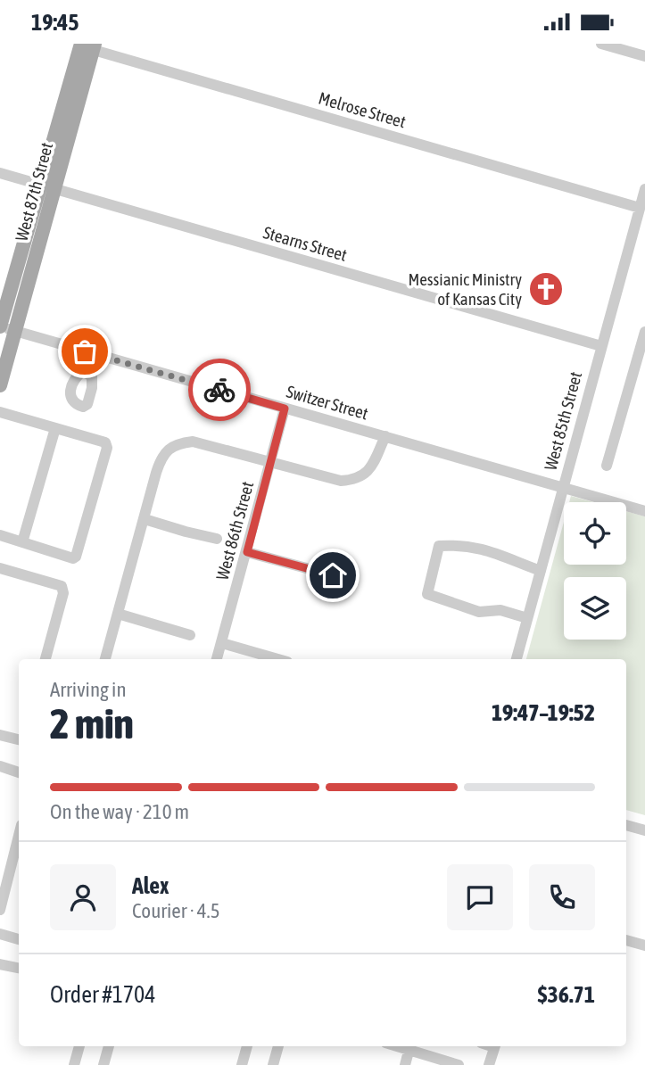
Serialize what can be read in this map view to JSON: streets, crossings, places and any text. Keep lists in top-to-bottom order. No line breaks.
{"streets":{"main road":["West 87th Street"],"street":["Melrose Street","Stearns Street","Switzer Street","West 85th Street","West 86th Street"]},"crossings":[["Melrose Street","West 87th Street"],["Melrose Street","West 85th Street"],["West 87th Street","Stearns Street"],["West 87th Street","Switzer Street"],["Stearns Street","West 85th Street"],["Switzer Street","West 85th Street"],["Switzer Street","West 86th Street"]],"places":{"church":["Messianic Ministry of Kansas City"]},"page":{"status":"19:45","heading":["2 min","Arriving in","19:47–19:52"],"panel":["Alex","Courier · 4.5","Order #1704","$36.71"],"bar":"On the way · 210 m"}}
